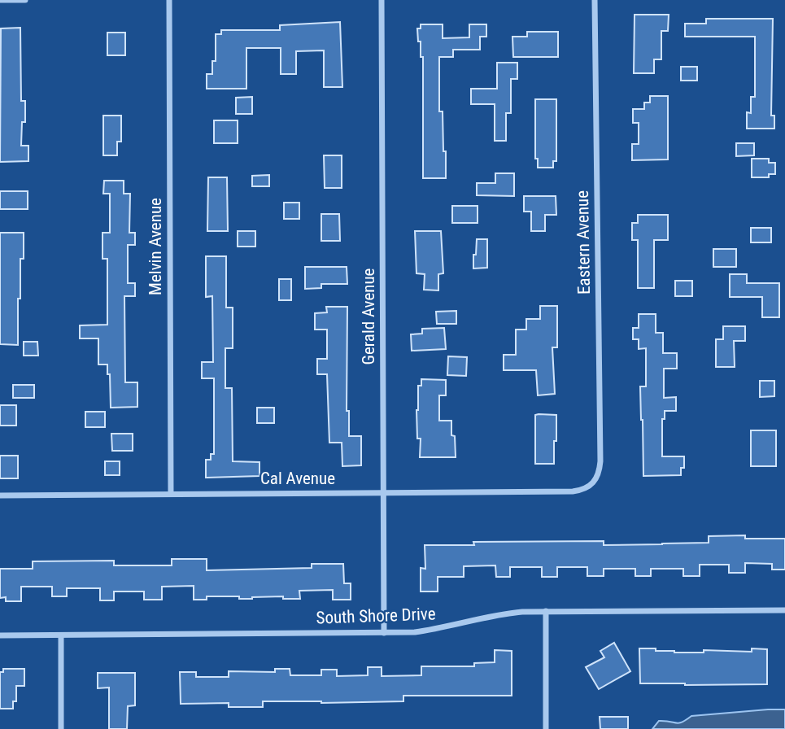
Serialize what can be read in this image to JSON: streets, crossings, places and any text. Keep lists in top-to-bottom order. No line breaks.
{"streets":{"street":["Eastern Avenue","Melvin Avenue","Gerald Avenue","Cal Avenue","South Shore Drive"]},"crossings":[["Eastern Avenue","Cal Avenue"],["Melvin Avenue","Cal Avenue"],["Gerald Avenue","Cal Avenue"],["Gerald Avenue","South Shore Drive"]]}
